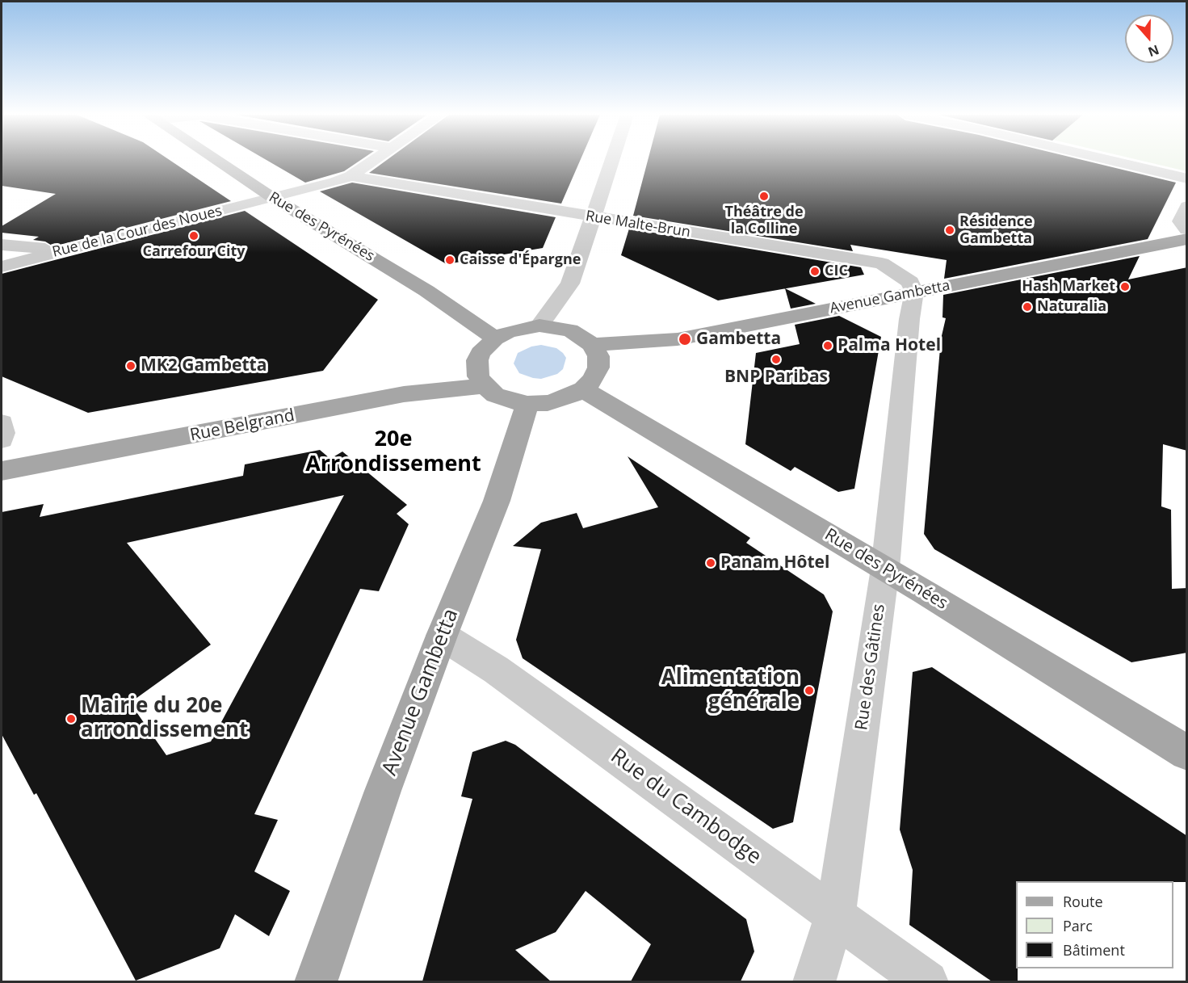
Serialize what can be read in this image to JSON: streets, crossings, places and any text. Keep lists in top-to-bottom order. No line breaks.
{"streets":{"main road":["Rue des Pyrénées","Avenue Gambetta","Rue Belgrand"],"street":["Rue Malte-Brun","Rue de la Cour des Noues","Rue des Gâtines","Rue du Cambodge"]},"crossings":[["Rue Malte-Brun","Rue de la Cour des Noues"],["Rue Malte-Brun","Avenue Gambetta"],["Rue Malte-Brun","Rue des Gâtines"],["Rue des Pyrénées","Rue de la Cour des Noues"],["Rue des Pyrénées","Avenue Gambetta"],["Rue des Pyrénées","Rue Belgrand"],["Rue des Pyrénées","Rue des Gâtines"],["Avenue Gambetta","Rue Belgrand"],["Avenue Gambetta","Rue des Gâtines"],["Avenue Gambetta","Rue du Cambodge"],["Rue des Gâtines","Rue du Cambodge"]],"districts":["20e Arrondissement"],"places":["Théâtre de la Colline","Résidence Gambetta","Carrefour City","Caisse d'Épargne","CIC","Hash Market","Naturalia","Gambetta","Palma Hotel","BNP Paribas","MK2 Gambetta","Panam Hôtel","Alimentation générale","Mairie du 20e arrondissement"],"legend":["Route","Parc","Bâtiment"],"north":"bottom"}
